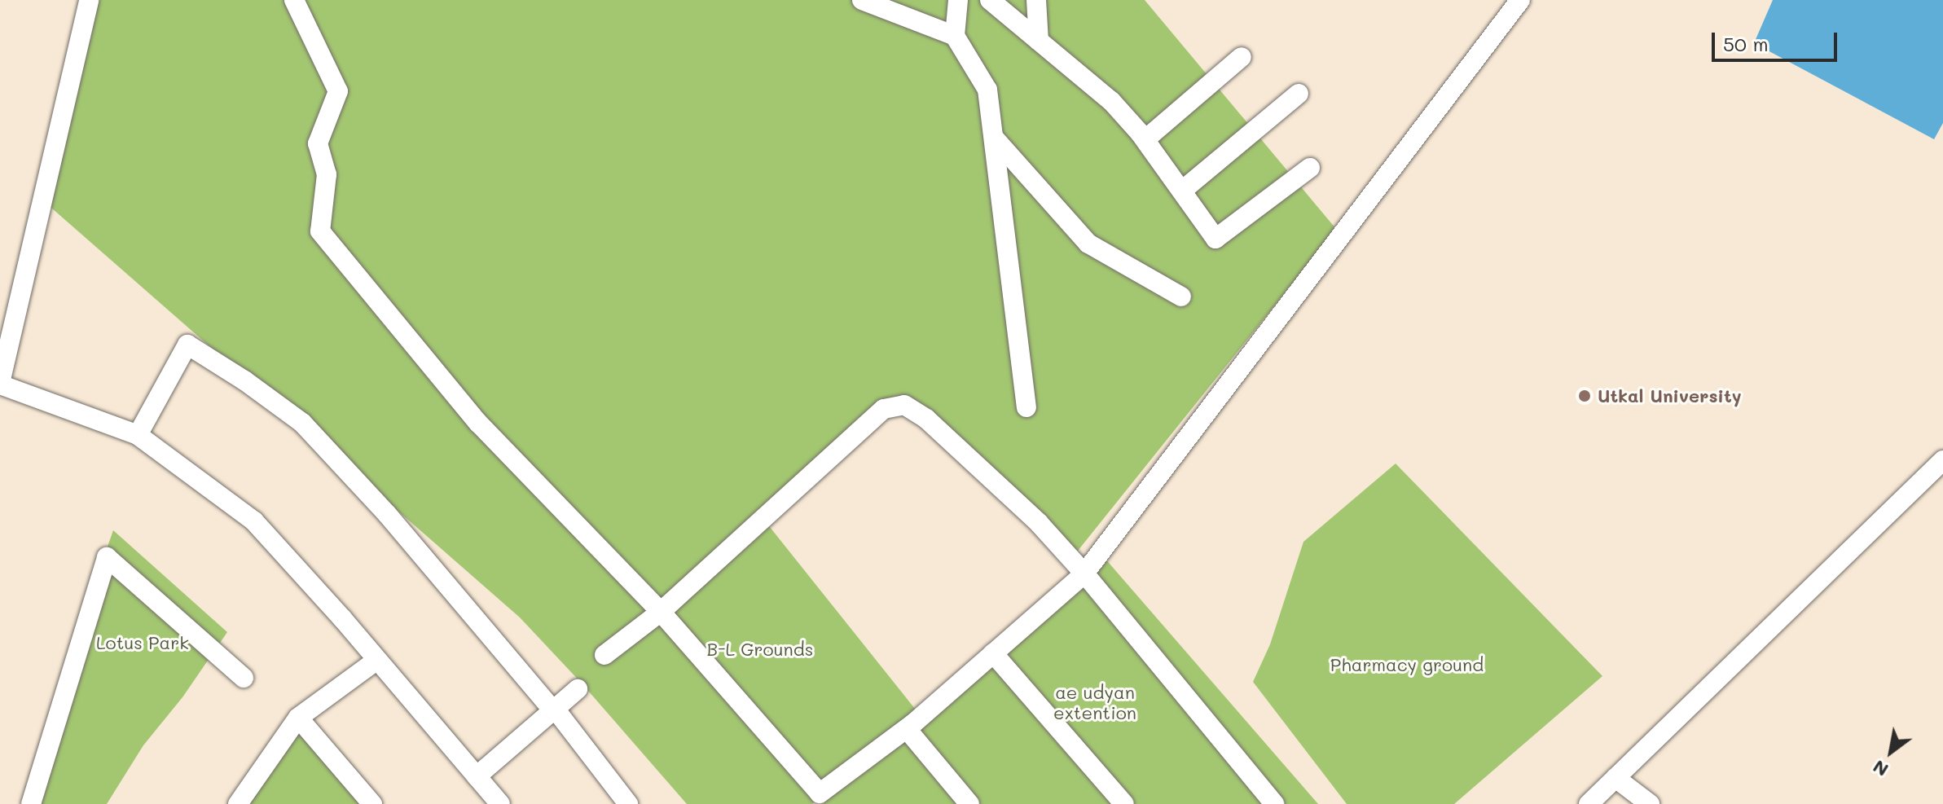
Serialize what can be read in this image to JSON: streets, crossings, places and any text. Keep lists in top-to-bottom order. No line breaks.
{"parks":["Lotus Park","B-L Grounds","Pharmacy ground","ae udyan extention"],"places":["Utkal University"],"scale_bar":"50 m","north":"bottom left"}
